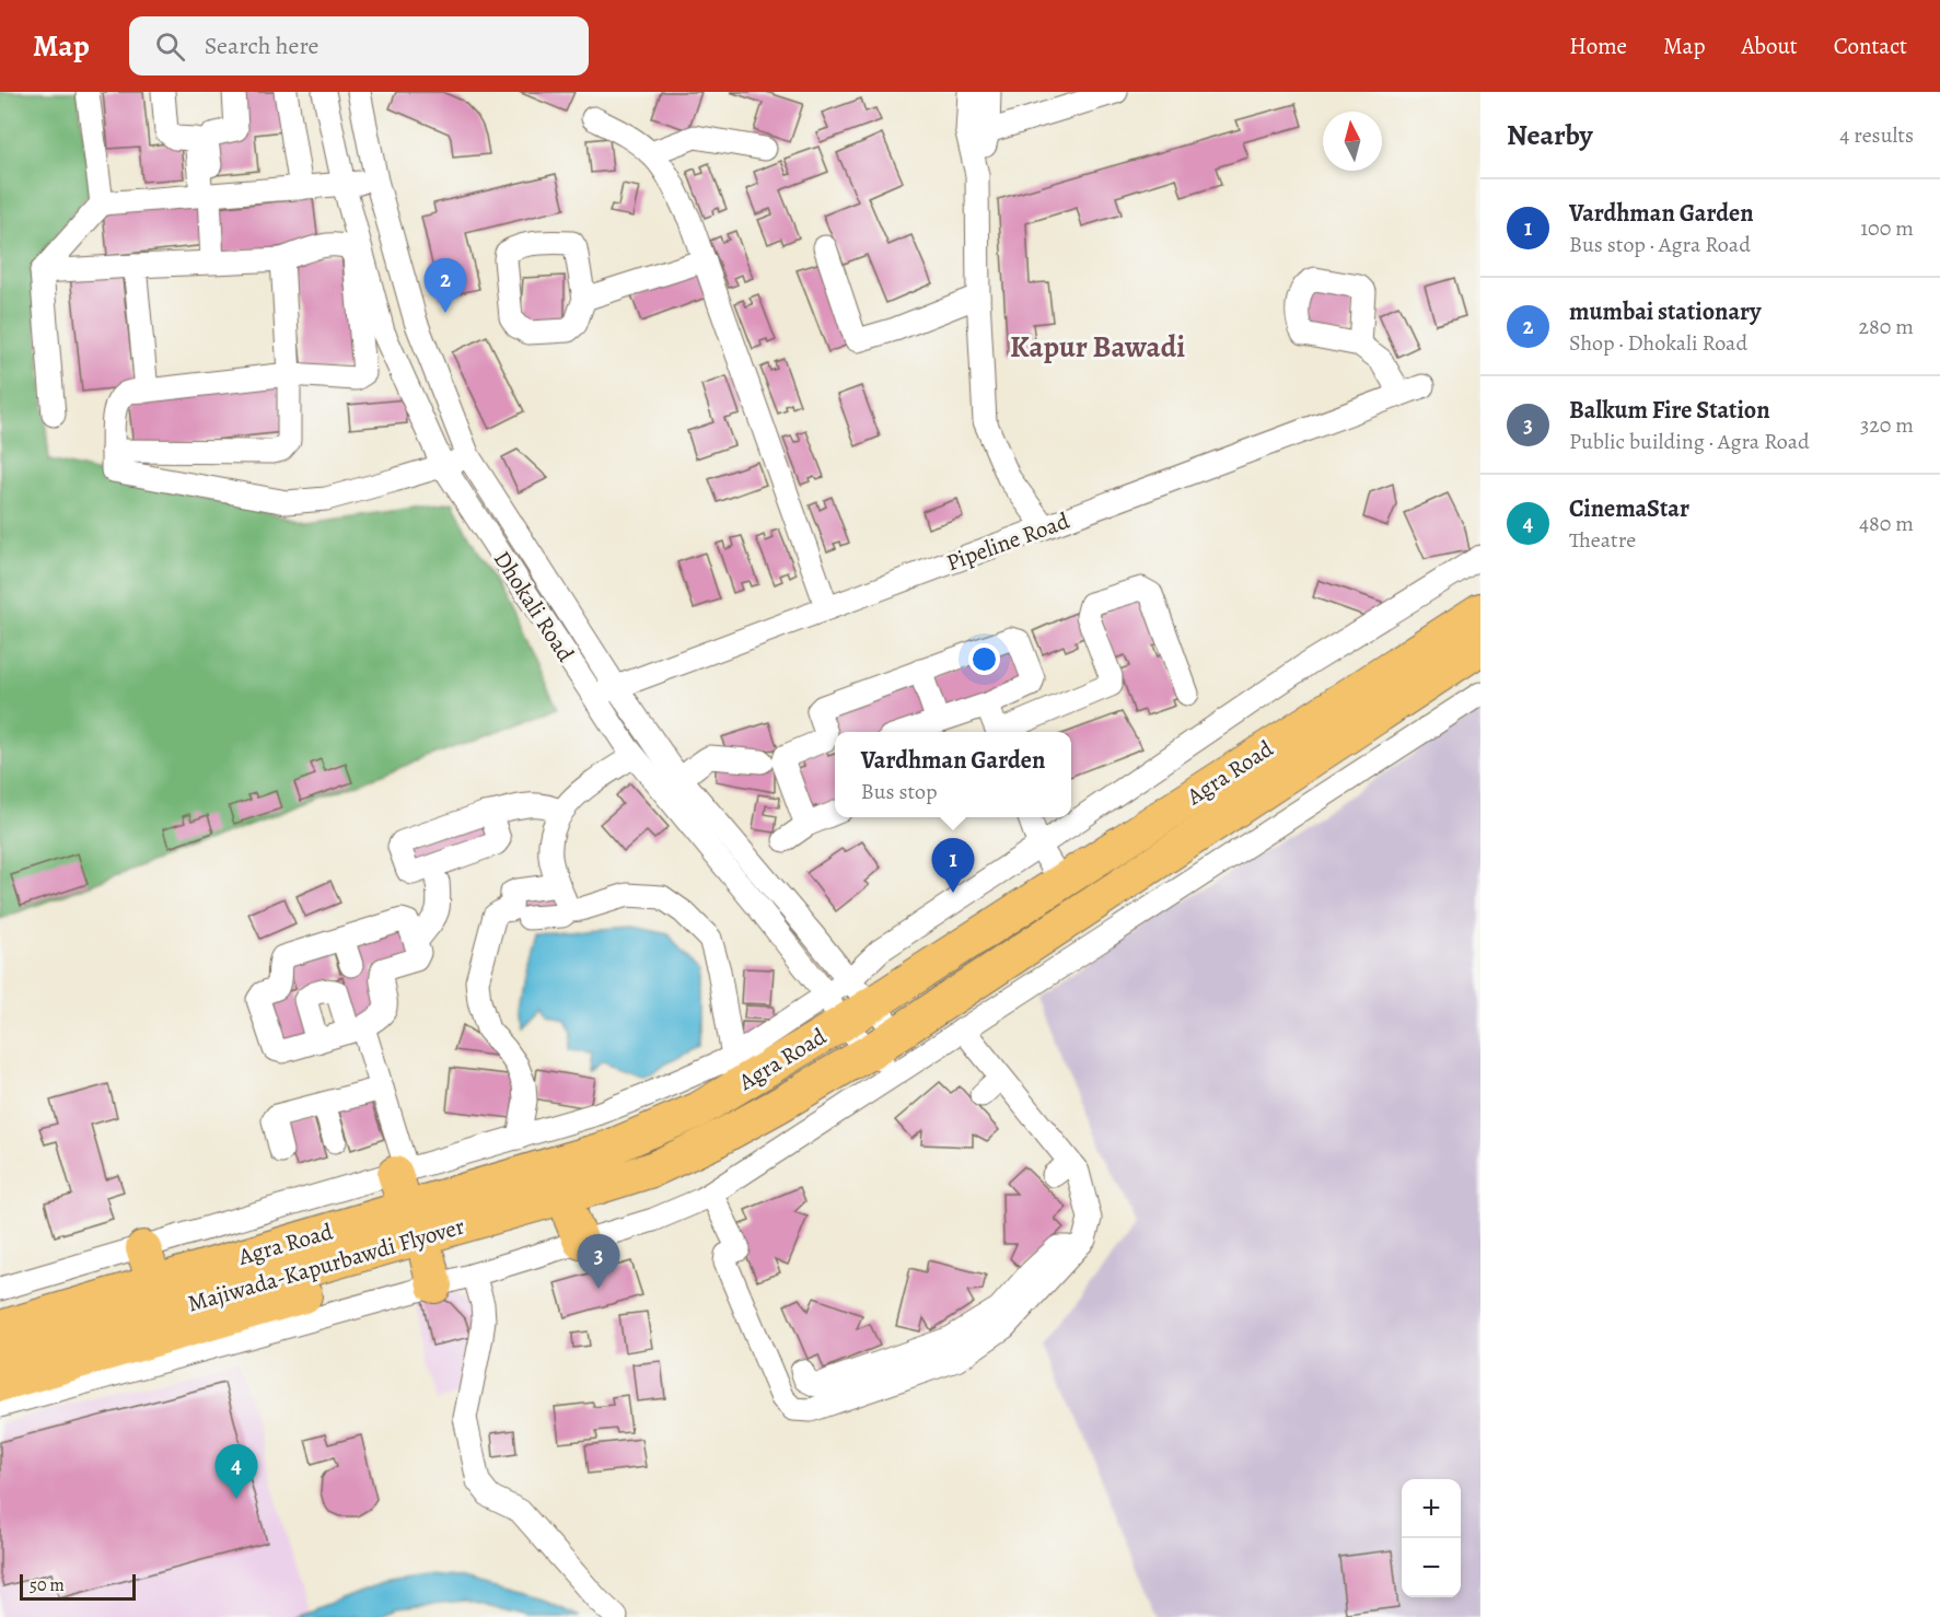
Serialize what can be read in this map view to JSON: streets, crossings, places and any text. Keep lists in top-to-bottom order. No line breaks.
{"streets":{"highway":["Agra Road","Majiwada-Kapurbawdi Flyover"],"street":["Pipeline Road","Dhokali Road"]},"crossings":[["Pipeline Road","Dhokali Road"],["Dhokali Road","Agra Road"],["Agra Road","Majiwada-Kapurbawdi Flyover"]],"districts":["Kapur Bawadi"],"scale_bar":"50 m","north":"top","page":{"header":"Map","search":"Search here","nav":["Home","Map","About","Contact"],"heading":["Nearby","4 results"],"list":[{"mark":"1","name":"Vardhman Garden","note":"Bus stop · Agra Road","value":"100 m"},{"mark":"2","name":"mumbai stationary","note":"Shop · Dhokali Road","value":"280 m"},{"mark":"3","name":"Balkum Fire Station","note":"Public building · Agra Road","value":"320 m"},{"mark":"4","name":"CinemaStar","note":"Theatre","value":"480 m"}],"pins":["2","1","3","4"],"popup":["Vardhman Garden","Bus stop"],"map_buttons":["+","−"],"scale":"50 m"}}
